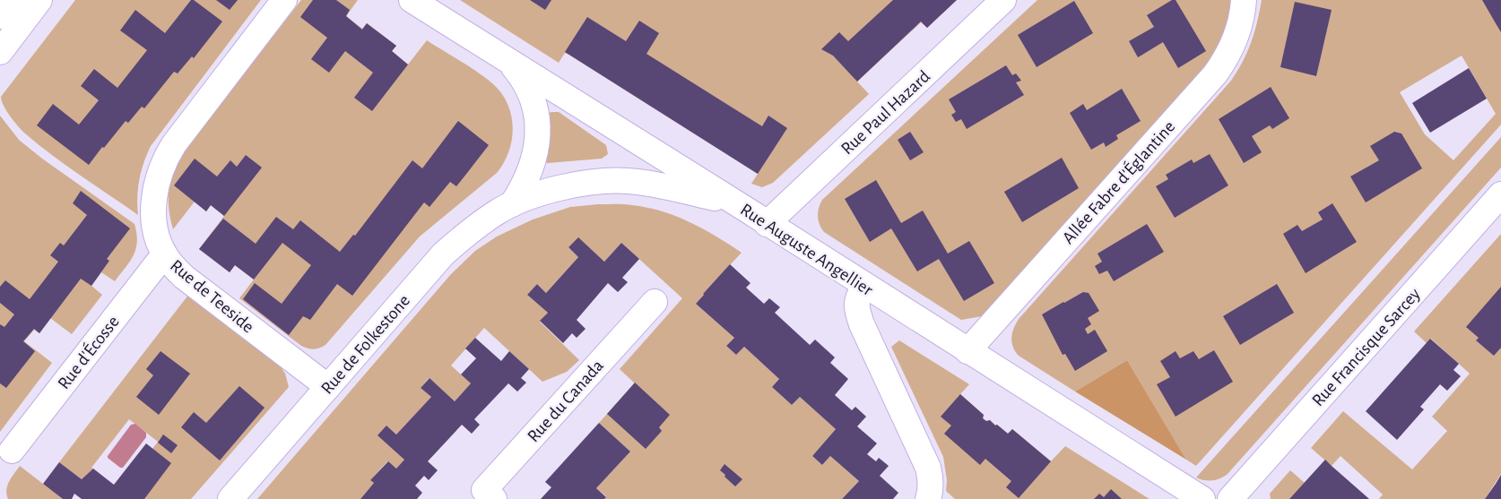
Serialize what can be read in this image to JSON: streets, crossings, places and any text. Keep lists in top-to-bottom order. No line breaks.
{"streets":{"street":["Rue Paul Hazard","Allée Fabre d'Églantine","Rue Auguste Angellier","Rue de Teeside","Rue de Folkestone","Rue Francisque Sarcey","Rue d'Écosse","Rue du Canada"]},"crossings":[["Rue Paul Hazard","Rue Auguste Angellier"],["Allée Fabre d'Églantine","Rue Auguste Angellier"],["Rue Auguste Angellier","Rue de Folkestone"],["Rue de Teeside","Rue de Folkestone"],["Rue de Teeside","Rue d'Écosse"]]}
